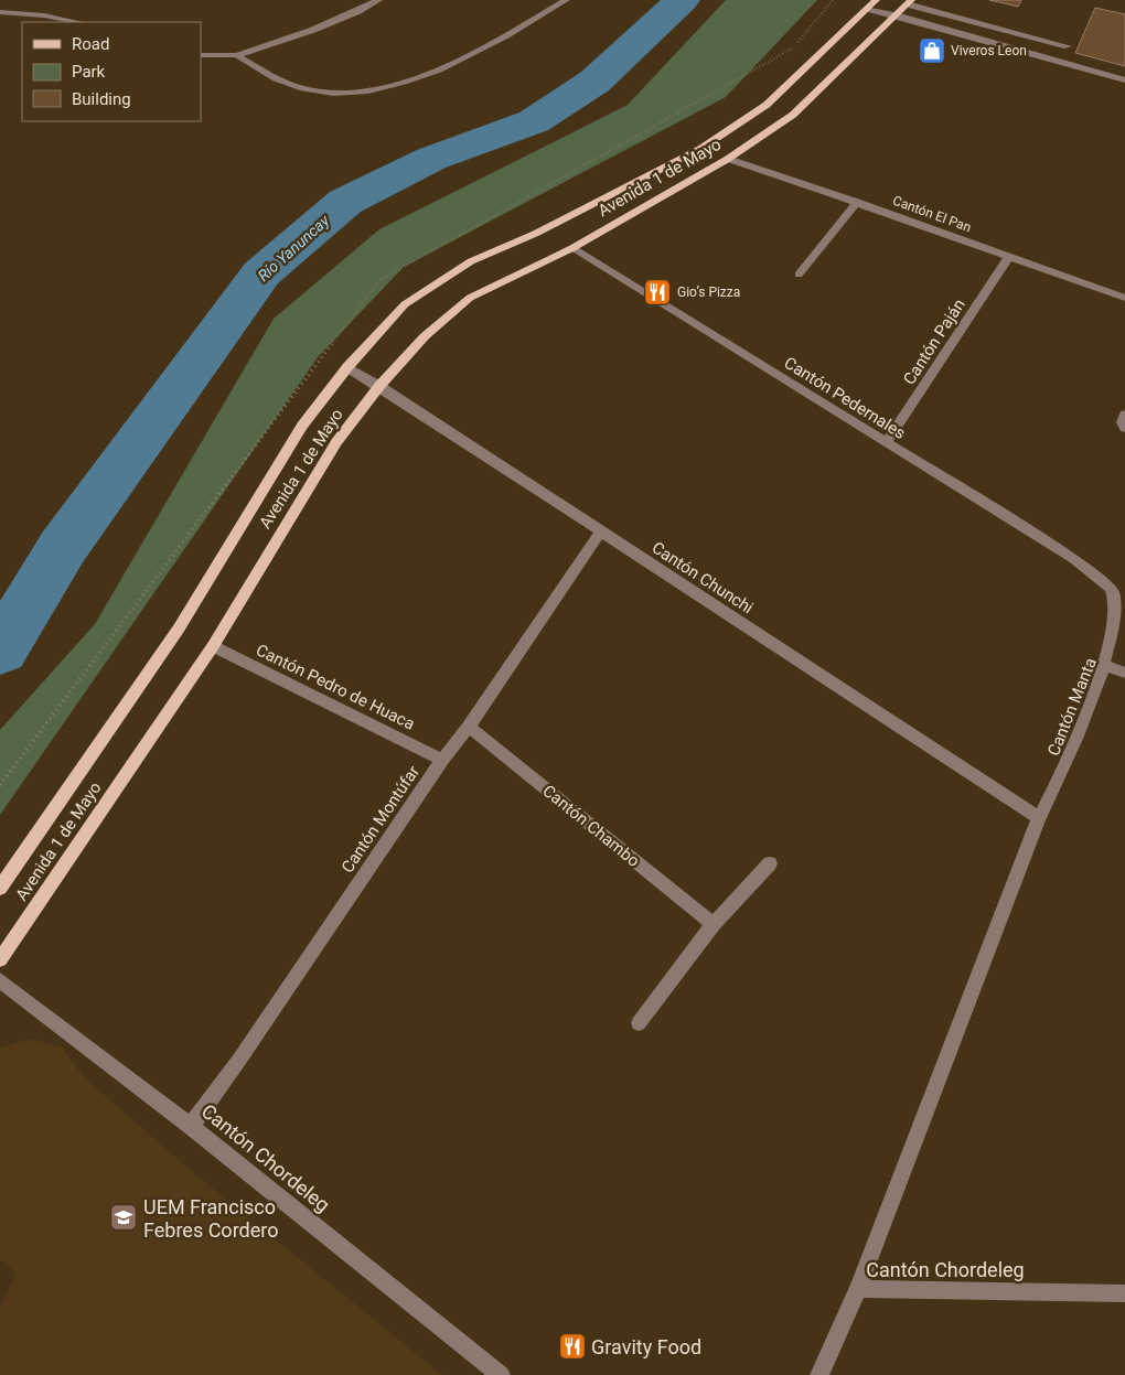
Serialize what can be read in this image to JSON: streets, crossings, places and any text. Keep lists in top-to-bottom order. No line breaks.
{"streets":{"main road":["Avenida 1 de Mayo"],"street":["Cantón El Pan","Cantón Paján","Cantón Pedernales","Cantón Chunchi","Cantón Pedro de Huaca","Cantón Manta","Cantón Montúfar","Cantón Chambo","Cantón Chordeleg"]},"crossings":[["Avenida 1 de Mayo","Cantón El Pan"],["Avenida 1 de Mayo","Cantón Pedernales"],["Avenida 1 de Mayo","Cantón Chunchi"],["Avenida 1 de Mayo","Cantón Pedro de Huaca"],["Cantón El Pan","Cantón Paján"],["Cantón Paján","Cantón Pedernales"],["Cantón Pedernales","Cantón Manta"],["Cantón Chunchi","Cantón Manta"],["Cantón Chunchi","Cantón Montúfar"],["Cantón Pedro de Huaca","Cantón Montúfar"],["Cantón Manta","Cantón Chordeleg"],["Cantón Montúfar","Cantón Chambo"],["Cantón Montúfar","Cantón Chordeleg"]],"water":["Río Yanuncay"],"places":{"shop":["Viveros Leon"],"restaurant":["Gio’s Pizza","Gravity Food"],"school or university":["UEM Francisco Febres Cordero"]},"legend":["Road","Park","Building"]}
